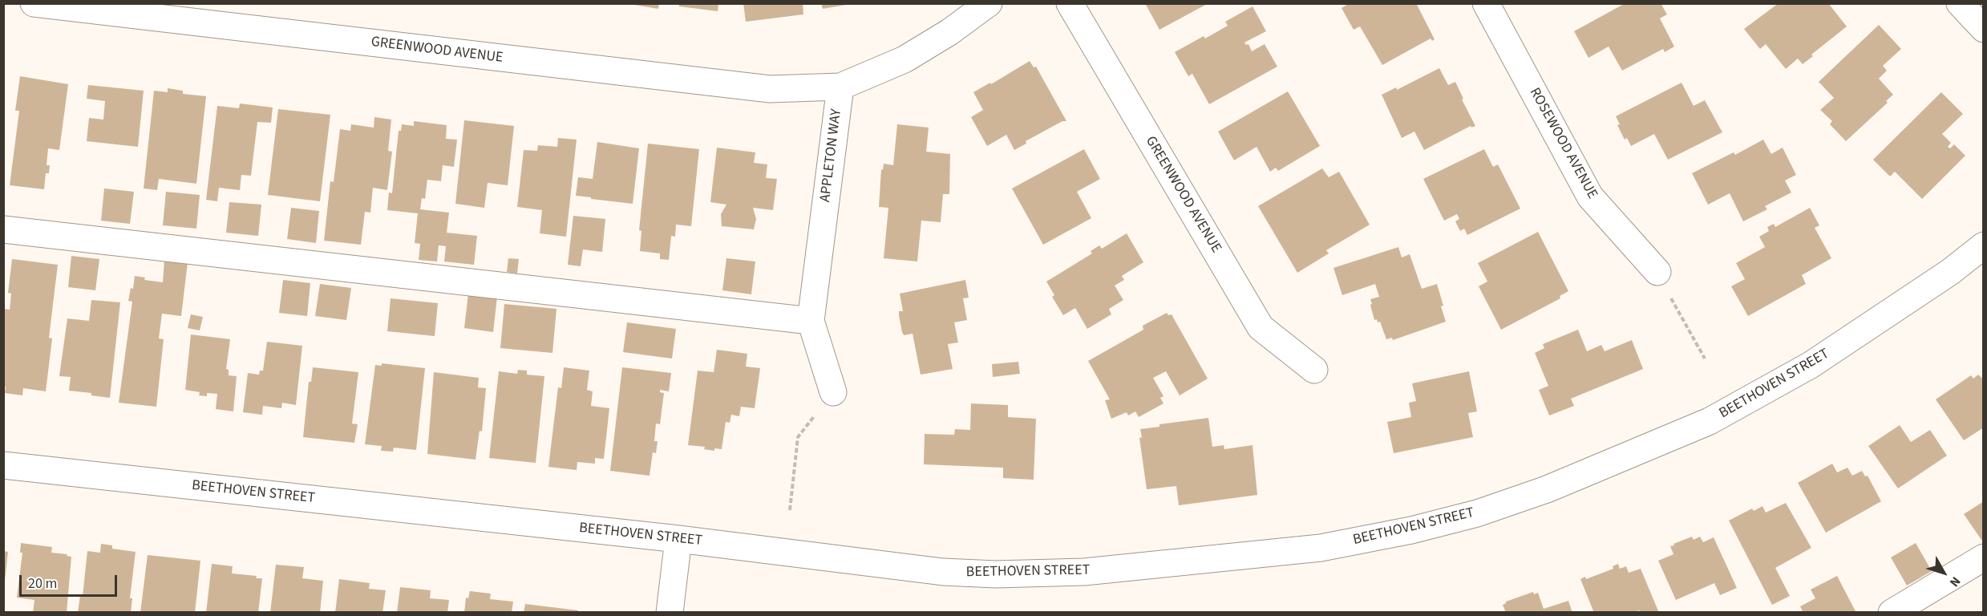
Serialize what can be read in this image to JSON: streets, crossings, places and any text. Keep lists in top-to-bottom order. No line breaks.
{"streets":{"street":["GREENWOOD AVENUE","ROSEWOOD AVENUE","APPLETON WAY","BEETHOVEN STREET"]},"crossings":[["GREENWOOD AVENUE","APPLETON WAY"]],"scale_bar":"20 m","north":"bottom right"}
